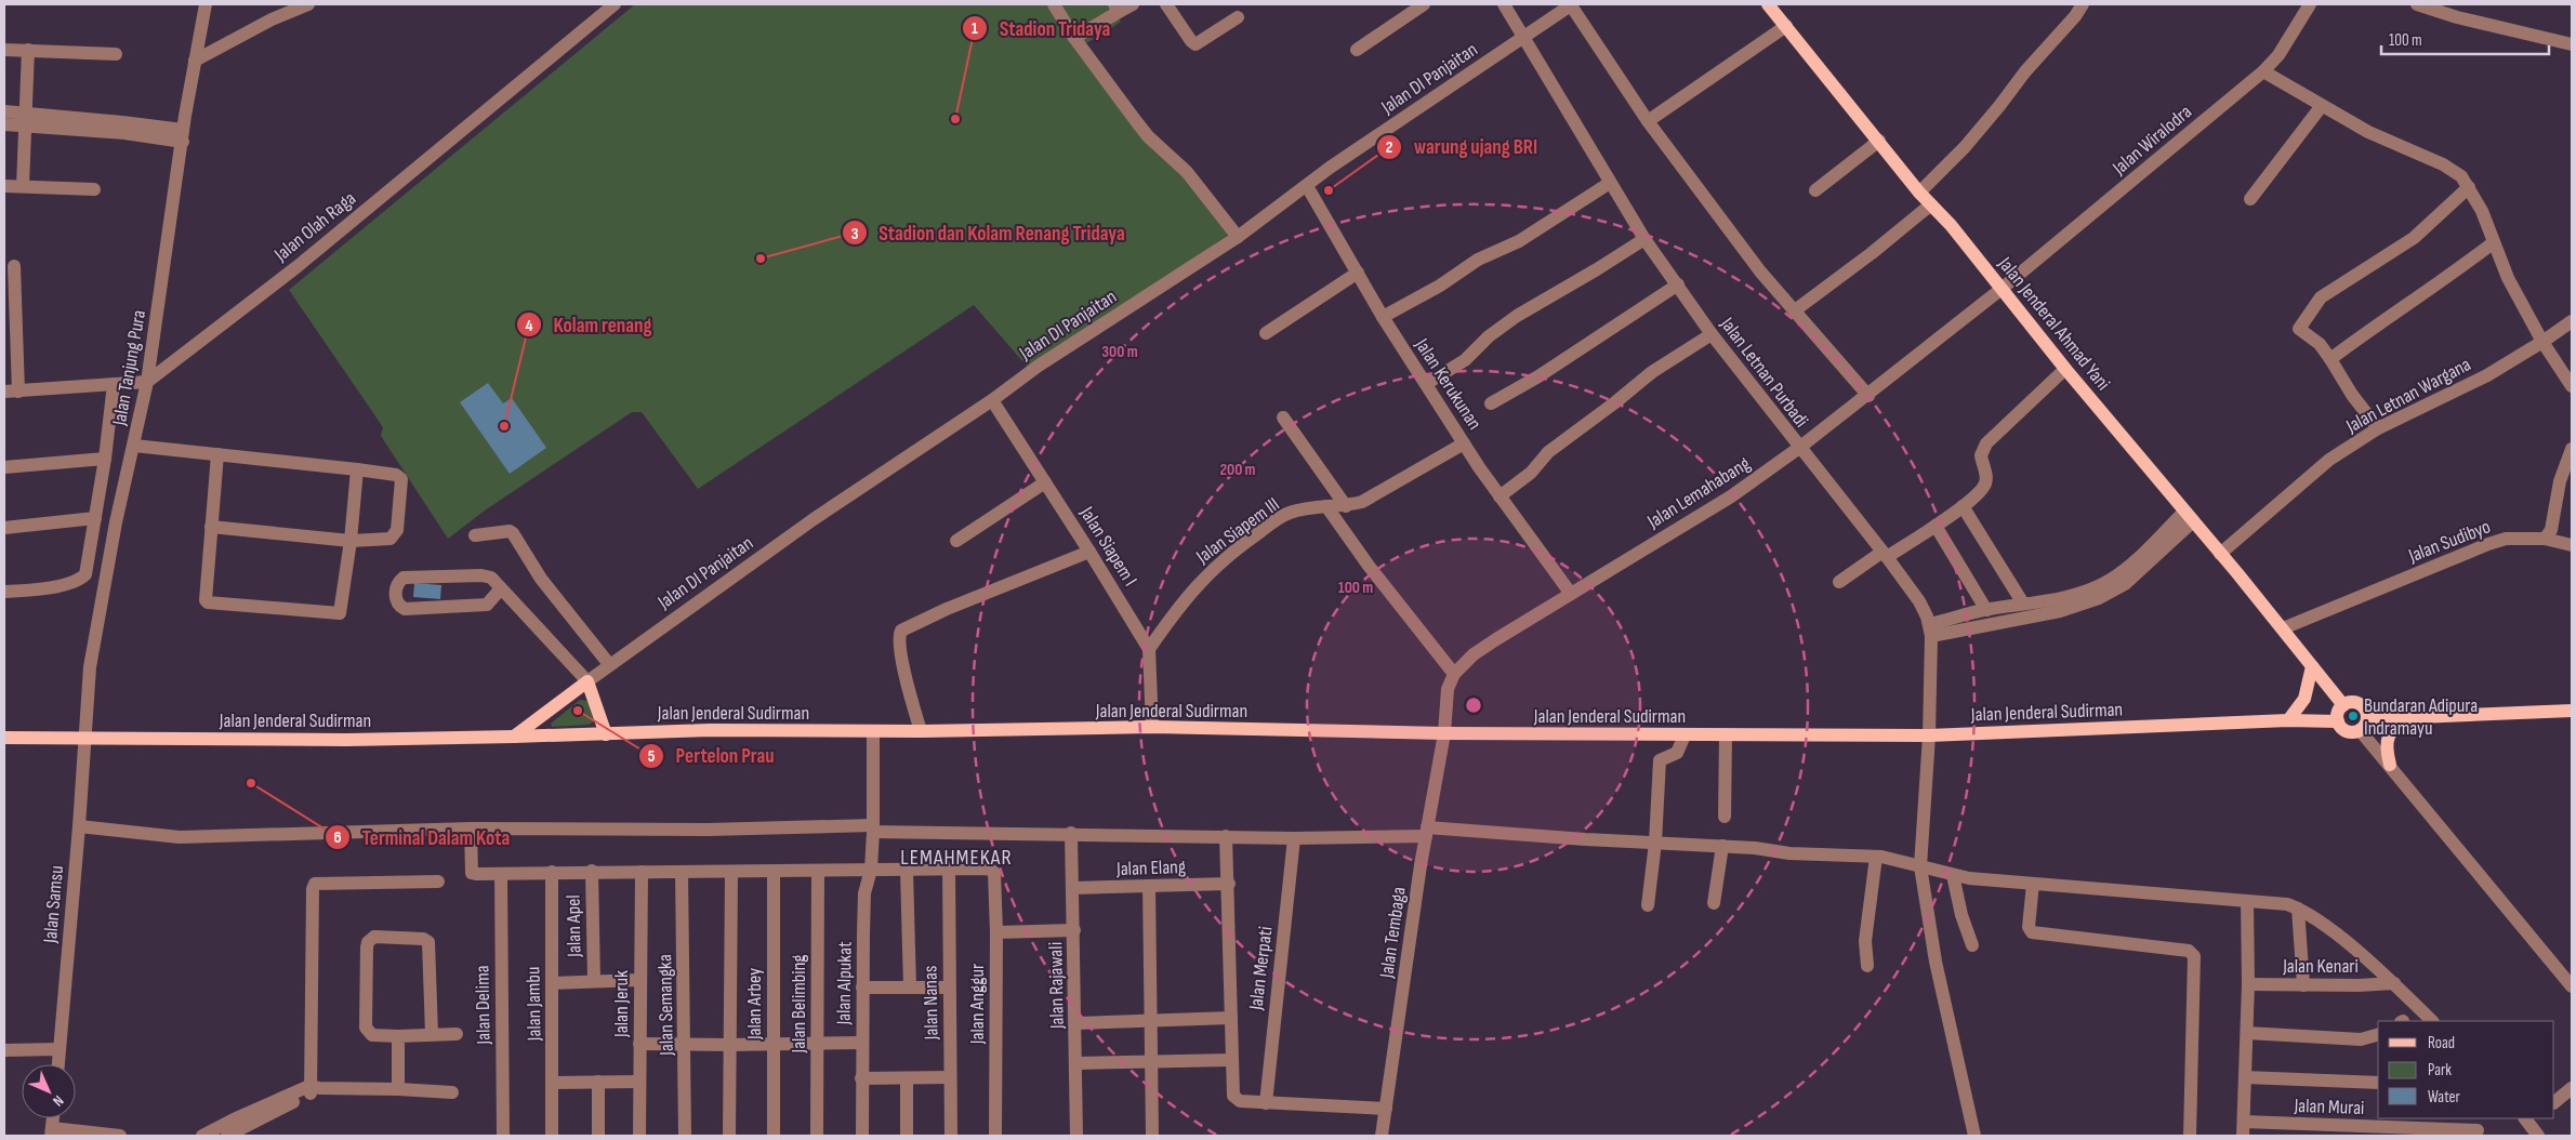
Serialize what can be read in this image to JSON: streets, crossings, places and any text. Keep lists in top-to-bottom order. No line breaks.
{"streets":{"main road":["Jalan Jenderal Ahmad Yani","Jalan Jenderal Sudirman"],"street":["Jalan DI Panjaitan","Jalan Wiralodra","Jalan Olah Raga","Jalan Tanjung Pura","Jalan Letnan Purbadi","Jalan Kerukunan","Jalan Letnan Wargana","Jalan Lemahabang","Jalan Siapem III","Jalan Sudibyo","Jalan Siapem I","Jalan Elang","Jalan Samsu","Jalan Apel","Jalan Tembaga","Jalan Kenari","Jalan Merpati","Jalan Alpukat","Jalan Rajawali","Jalan Nanas","Jalan Jambu","Jalan Jeruk","Jalan Arbey","Jalan Belimbing","Jalan Anggur","Jalan Delima","Jalan Semangka","Jalan Murai"]},"crossings":[["Jalan DI Panjaitan","Jalan Letnan Purbadi"],["Jalan DI Panjaitan","Jalan Kerukunan"],["Jalan DI Panjaitan","Jalan Siapem I"],["Jalan Wiralodra","Jalan Jenderal Ahmad Yani"],["Jalan Wiralodra","Jalan Lemahabang"],["Jalan Olah Raga","Jalan Tanjung Pura"],["Jalan Jenderal Ahmad Yani","Jalan Letnan Wargana"],["Jalan Jenderal Ahmad Yani","Jalan Lemahabang"],["Jalan Jenderal Ahmad Yani","Jalan Sudibyo"],["Jalan Jenderal Ahmad Yani","Jalan Jenderal Sudirman"],["Jalan Tanjung Pura","Jalan Jenderal Sudirman"],["Jalan Tanjung Pura","Jalan Samsu"],["Jalan Letnan Purbadi","Jalan Lemahabang"],["Jalan Letnan Purbadi","Jalan Jenderal Sudirman"],["Jalan Kerukunan","Jalan Lemahabang"],["Jalan Kerukunan","Jalan Siapem III"],["Jalan Lemahabang","Jalan Jenderal Sudirman"],["Jalan Lemahabang","Jalan Tembaga"],["Jalan Siapem III","Jalan Siapem I"],["Jalan Siapem I","Jalan Jenderal Sudirman"],["Jalan Jenderal Sudirman","Jalan Samsu"],["Jalan Jenderal Sudirman","Jalan Tembaga"],["Jalan Jenderal Sudirman","Jalan Alpukat"],["Jalan Elang","Jalan Rajawali"],["Jalan Nanas","Jalan Anggur"]],"districts":["LEMAHMEKAR"],"places":["Stadion Tridaya","warung ujang BRI","Stadion dan Kolam Renang Tridaya","Kolam renang","Pertelon Prau","Bundaran Adipura Indramayu","Terminal Dalam Kota"],"legend":["Road","Park","Water"],"scale_bar":"100 m","north":"bottom right","rings":["300 m","200 m","100 m"]}
